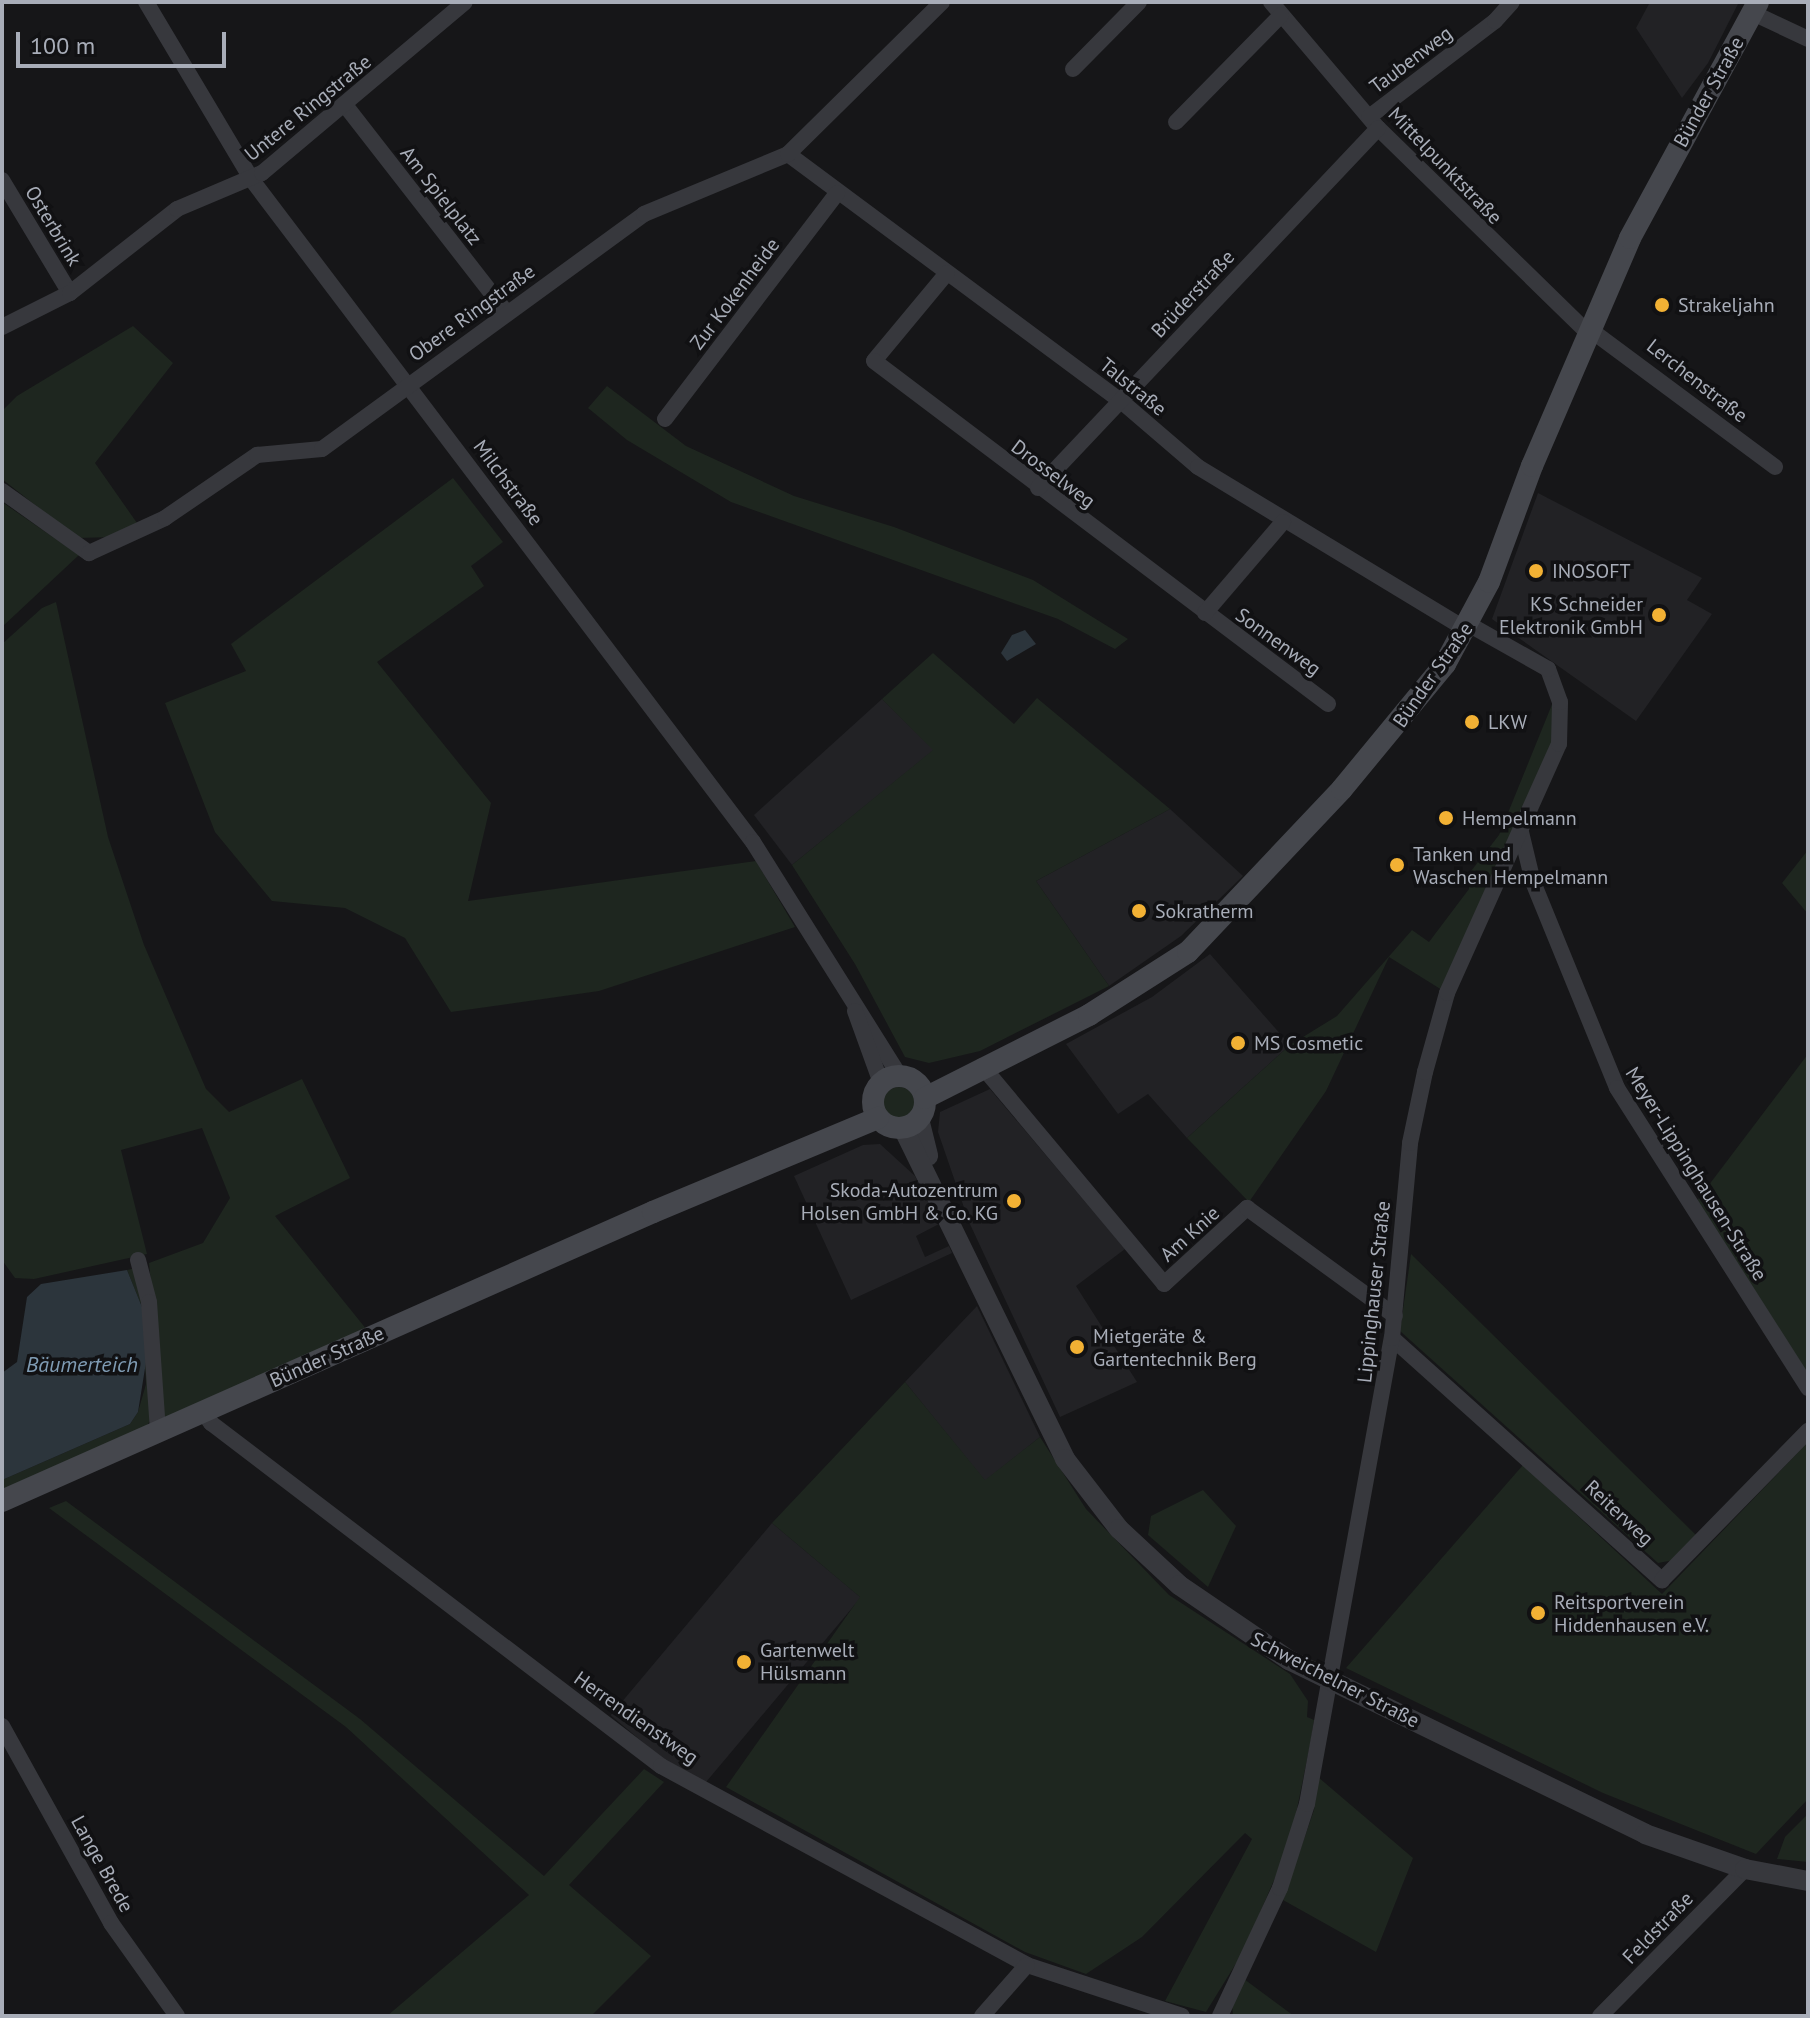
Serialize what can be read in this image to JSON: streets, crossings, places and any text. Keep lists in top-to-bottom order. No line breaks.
{"streets":{"main road":["Bünder Straße"],"street":["Taubenweg","Untere Ringstraße","Mittelpunktstraße","Am Spielplatz","Osterbrink","Zur Kokenheide","Brüderstraße","Obere Ringstraße","Lerchenstraße","Talstraße","Drosselweg","Milchstraße","Sonnenweg","Meyer-Lippinghausen-Straße","Am Knie","Lippinghauser Straße","Reiterweg","Schweichelner Straße","Herrendienstweg","Lange Brede","Feldstraße"]},"crossings":[["Taubenweg","Mittelpunktstraße"],["Taubenweg","Brüderstraße"],["Bünder Straße","Mittelpunktstraße"],["Bünder Straße","Lerchenstraße"],["Bünder Straße","Talstraße"],["Bünder Straße","Milchstraße"],["Bünder Straße","Am Knie"],["Bünder Straße","Lippinghauser Straße"],["Bünder Straße","Schweichelner Straße"],["Bünder Straße","Herrendienstweg"],["Untere Ringstraße","Am Spielplatz"],["Untere Ringstraße","Osterbrink"],["Untere Ringstraße","Milchstraße"],["Mittelpunktstraße","Brüderstraße"],["Mittelpunktstraße","Lerchenstraße"],["Am Spielplatz","Obere Ringstraße"],["Zur Kokenheide","Talstraße"],["Brüderstraße","Talstraße"],["Brüderstraße","Drosselweg"],["Obere Ringstraße","Talstraße"],["Obere Ringstraße","Milchstraße"],["Talstraße","Drosselweg"],["Talstraße","Lippinghauser Straße"],["Drosselweg","Sonnenweg"],["Milchstraße","Schweichelner Straße"],["Meyer-Lippinghausen-Straße","Lippinghauser Straße"],["Am Knie","Lippinghauser Straße"],["Lippinghauser Straße","Reiterweg"],["Lippinghauser Straße","Schweichelner Straße"],["Schweichelner Straße","Feldstraße"]],"water":["Bäumerteich"],"places":["Strakeljahn","INOSOFT","KS Schneider Elektronik GmbH","LKW","Hempelmann","Tanken und Waschen Hempelmann","Sokratherm","MS Cosmetic","Skoda-Autozentrum Holsen GmbH & Co. KG","Mietgeräte & Gartentechnik Berg","Reitsportverein Hiddenhausen e.V.","Gartenwelt Hülsmann"],"scale_bar":"100 m"}
